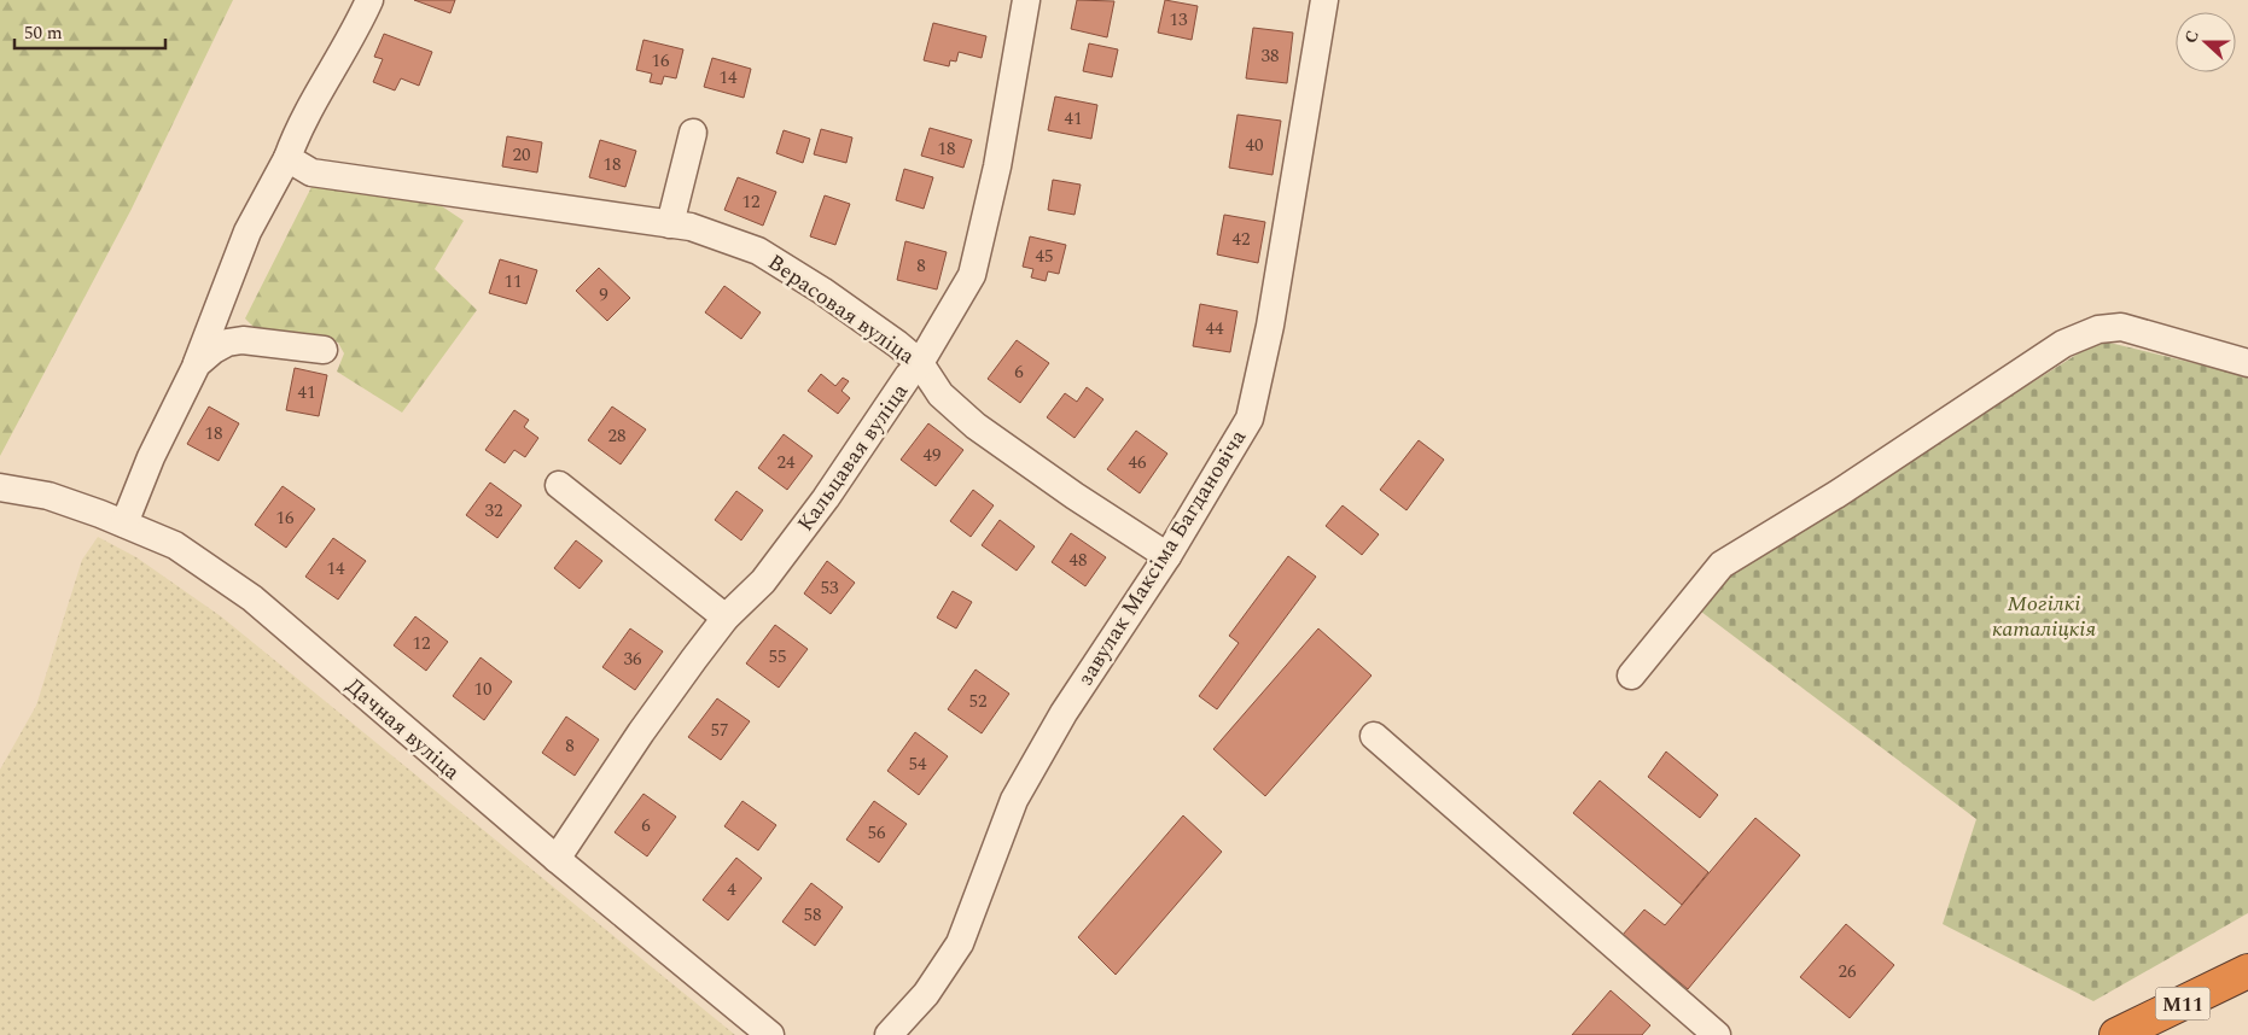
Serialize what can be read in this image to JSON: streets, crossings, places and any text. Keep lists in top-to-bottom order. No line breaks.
{"streets":{"highway":["М11"],"street":["Верасовая вуліца","Кальцавая вуліца","завулак Максіма Багдановіча","Дачная вуліца"]},"crossings":[["Верасовая вуліца","Кальцавая вуліца"],["Верасовая вуліца","завулак Максіма Багдановіча"],["Кальцавая вуліца","Дачная вуліца"]],"parks":["Могілкі каталіцкія"],"house_numbers":["13","38","16","14","41","40","18","20","18","12","42","45","8","11","9","44","6","41","18","28","49","24","46","32","16","48","14","53","12","55","36","10","52","57","8","54","6","56","4","58","26"],"scale_bar":"50 m","north":"left"}
